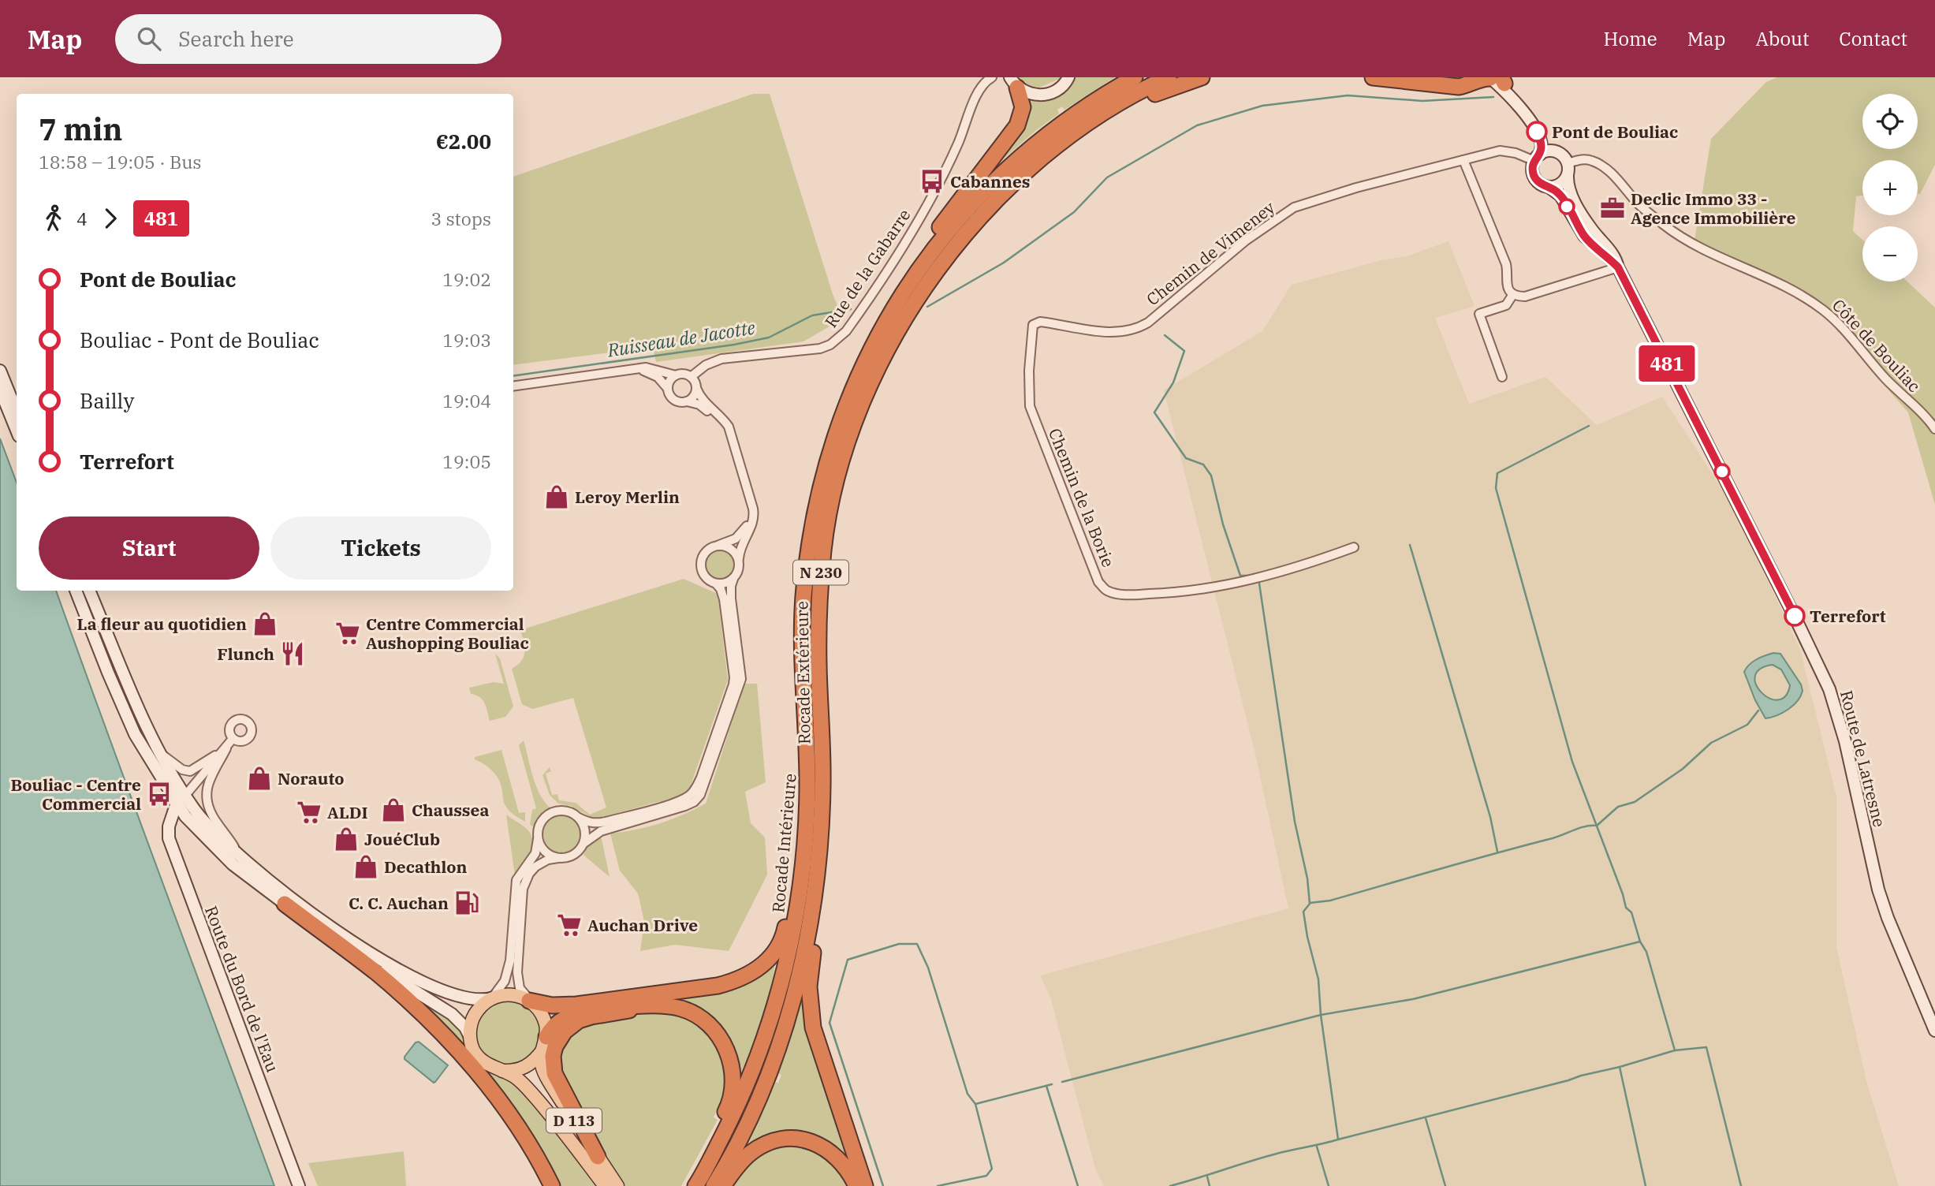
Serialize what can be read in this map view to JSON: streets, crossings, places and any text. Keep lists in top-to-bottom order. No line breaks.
{"streets":{"highway":["N 230","Rocade Extérieure","Rocade Intérieure"],"main road":["D 113"],"street":["Chemin de Vimeney","Rue de la Gabarre","Côte de Bouliac","Chemin de la Borie","Route de Latresne","Route du Bord de l'Eau"]},"crossings":[["Chemin de Vimeney","Côte de Bouliac"],["Chemin de Vimeney","Chemin de la Borie"],["Chemin de Vimeney","Route de Latresne"],["Côte de Bouliac","Route de Latresne"],["Rocade Extérieure","Rocade Intérieure"]],"water":["Ruisseau de Jacotte"],"places":{"other":["Pont de Bouliac","Terrefort"],"bus stop":["Cabannes","Bouliac - Centre Commercial"],"office":["Declic Immo 33 - Agence Immobilière"],"shop":["Leroy Merlin","La fleur au quotidien","Norauto","Chaussea","JouéClub","Decathlon"],"supermarket":["Centre Commercial Aushopping Bouliac","ALDI","Auchan Drive"],"restaurant":["Flunch"],"fuel station":["C. C. Auchan"]},"lines":["bus line 481"],"page":{"header":"Map","search":"Search here","nav":["Home","Map","About","Contact"],"on_map":"481","map_buttons":["+","−"],"heading":["7 min","18:58 – 19:05 · Bus","€2.00"],"legs":["4","481","3 stops"],"list":[{"name":"Pont de Bouliac","value":"19:02"},{"name":"Bouliac - Pont de Bouliac","value":"19:03"},{"name":"Bailly","value":"19:04"},{"name":"Terrefort","value":"19:05"}],"buttons":["Start","Tickets"]}}
